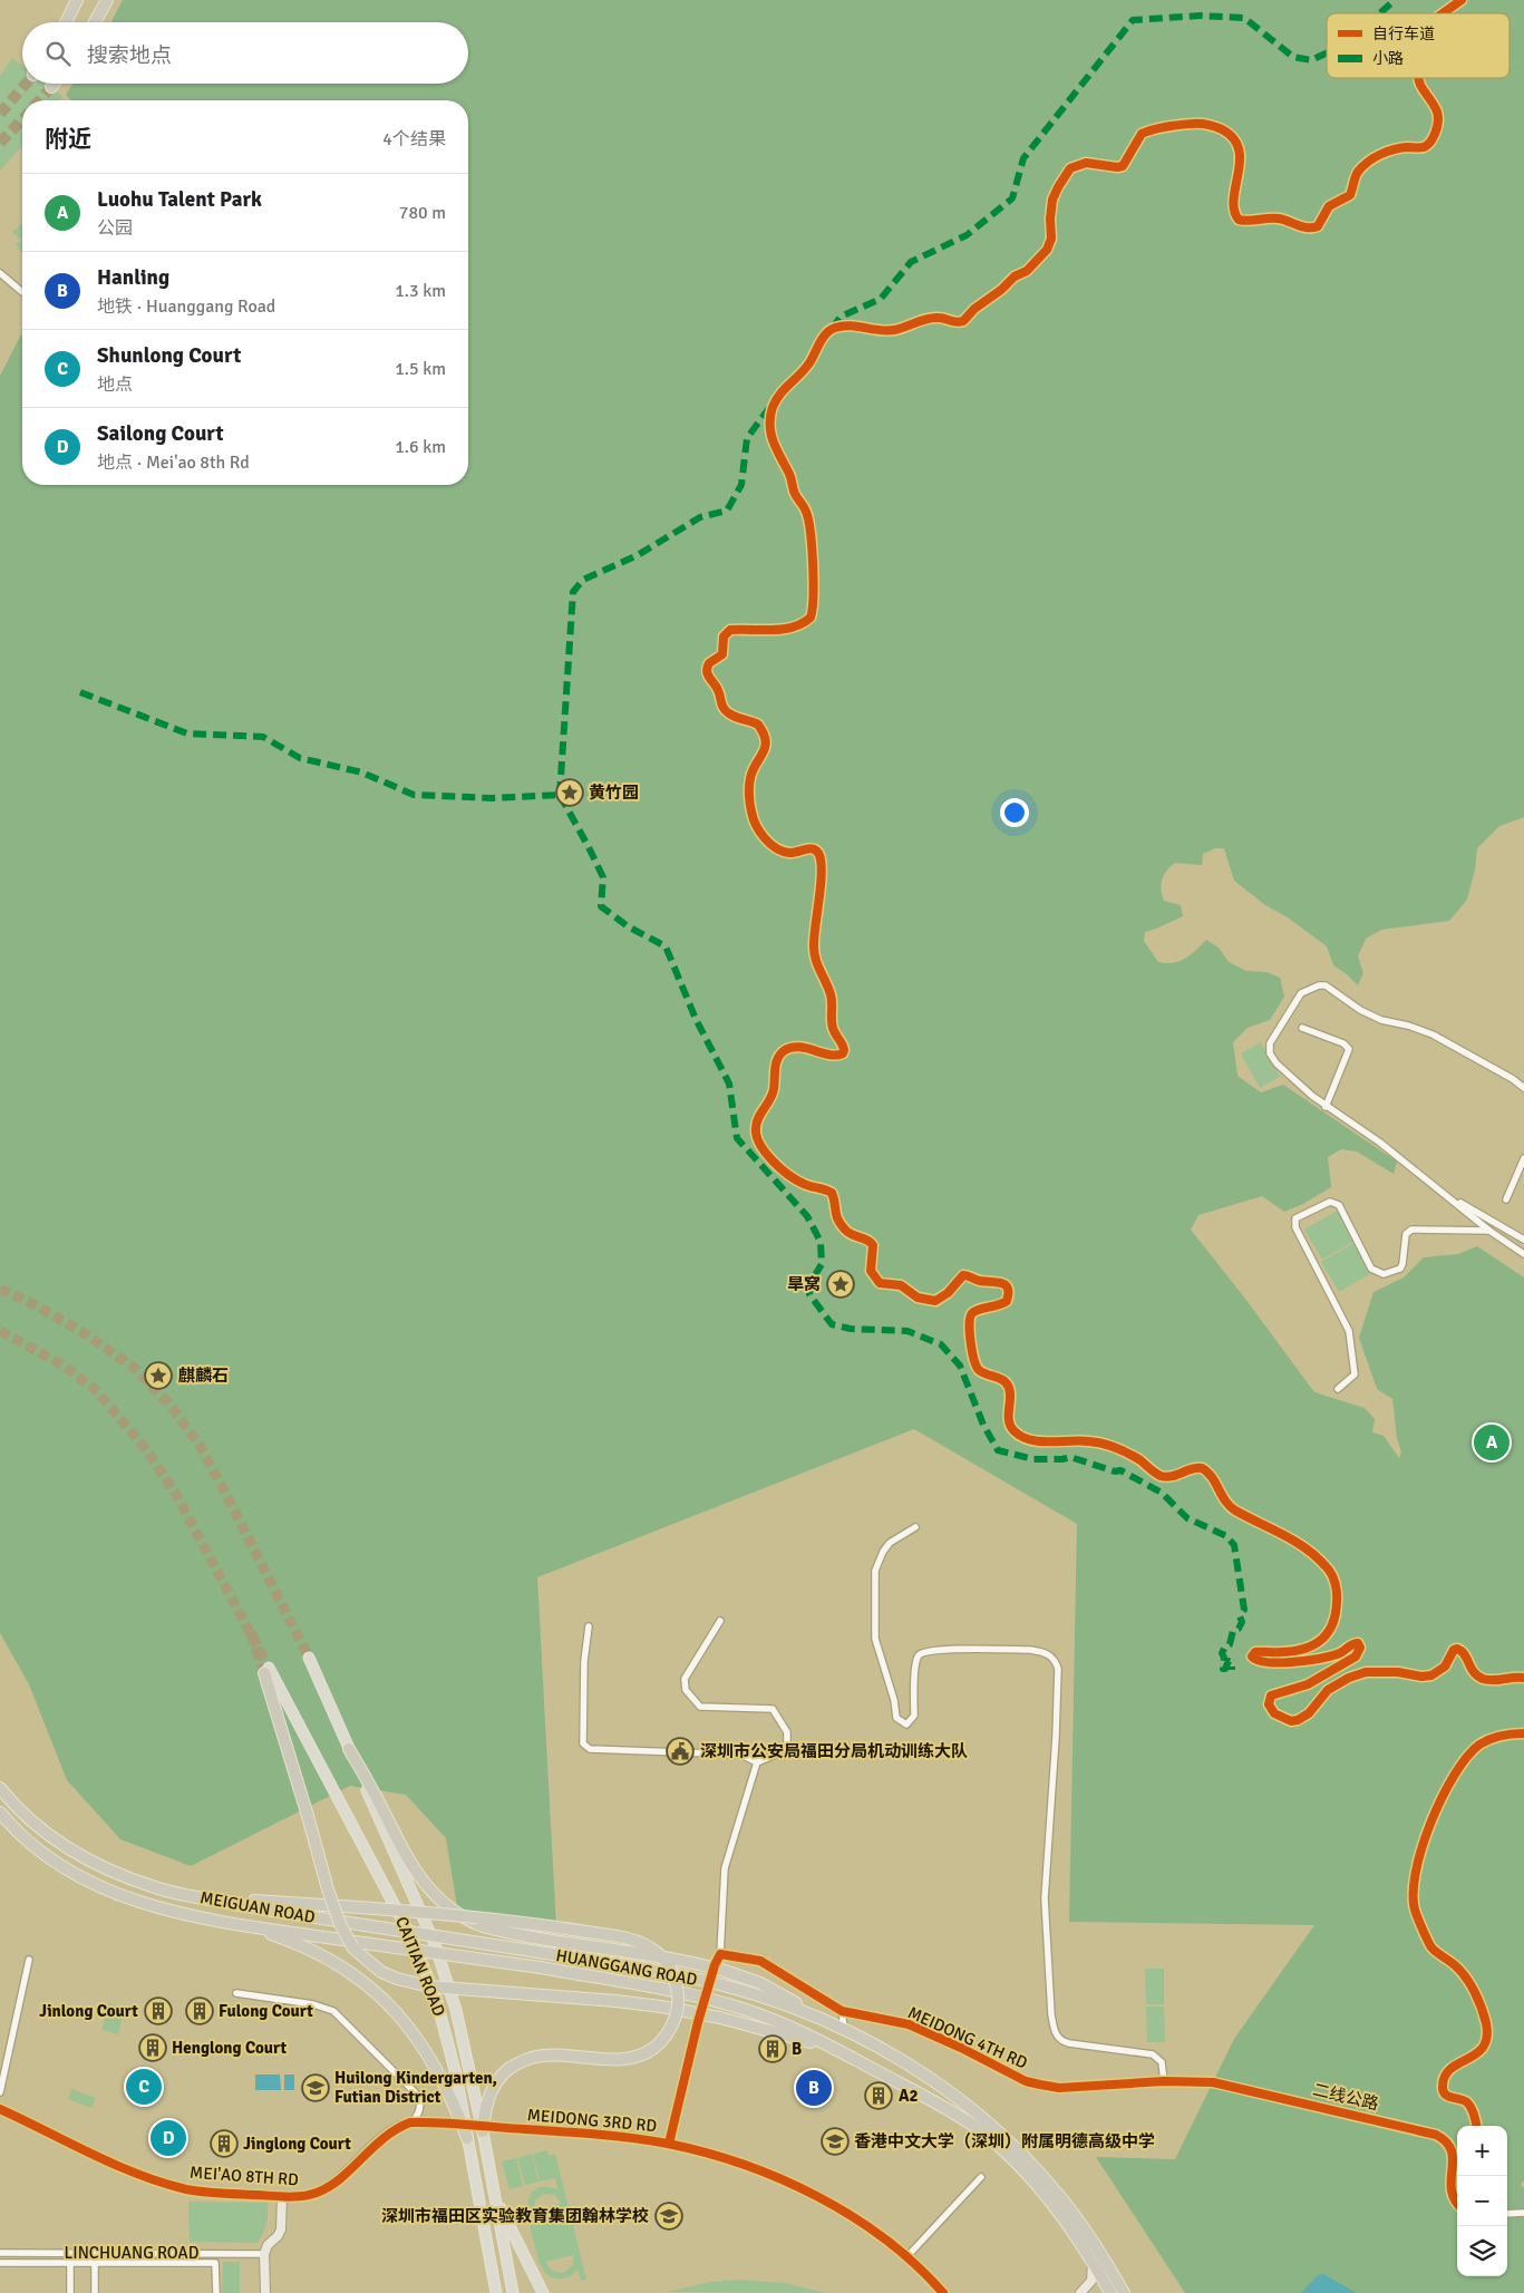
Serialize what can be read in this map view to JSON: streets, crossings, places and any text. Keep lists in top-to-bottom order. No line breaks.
{"streets":{"highway":["MEIGUAN ROAD","HUANGGANG ROAD"],"main road":["CAITIAN ROAD"],"street":["MEIDONG 4TH RD","二线公路","MEIDONG 3RD RD","MEI'AO 8TH RD","LINCHUANG ROAD"]},"crossings":[["MEIGUAN ROAD","HUANGGANG ROAD"],["MEIDONG 4TH RD","二线公路"]],"places":{"place":["黄竹园","旱窝","麒麟石"],"public building":["深圳市公安局福田分局机动训练大队"],"building":["Jinlong Court","Fulong Court","Henglong Court","B","A2","Jinglong Court"],"school or university":["Huilong Kindergarten, Futian District","香港中文大学（深圳）附属明德高级中学","深圳市福田区实验教育集团翰林学校"]},"legend":["自行车道","小路"],"page":{"search":"搜索地点","heading":["附近","4个结果"],"list":[{"mark":"A","name":"Luohu Talent Park","note":"公园","value":"780 m"},{"mark":"B","name":"Hanling","note":"地铁 · Huanggang Road","value":"1.3 km"},{"mark":"C","name":"Shunlong Court","note":"地点","value":"1.5 km"},{"mark":"D","name":"Sailong Court","note":"地点 · Mei'ao 8th Rd","value":"1.6 km"}],"pins":["A","C","B","D"],"map_buttons":["+","−"]}}
